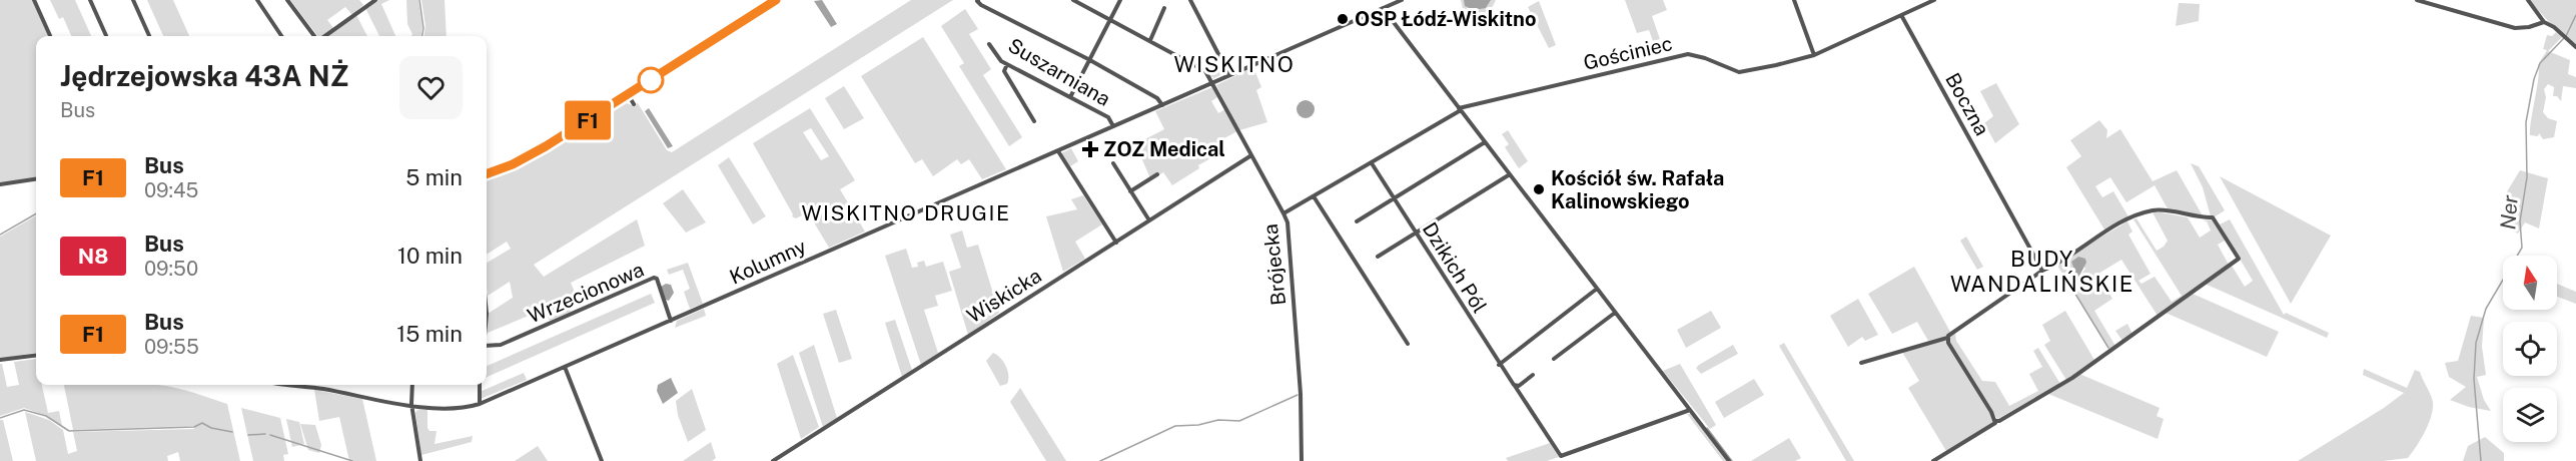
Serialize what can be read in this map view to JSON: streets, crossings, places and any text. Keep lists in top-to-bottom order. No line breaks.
{"streets":{"street":["Gościniec","Suszarniana","Boczna","Kolumny","Brójecka","Dzikich Pól","Wrzecionowa","Wiskicka"]},"crossings":[["Gościniec","Boczna"],["Gościniec","Brójecka"],["Gościniec","Dzikich Pól"],["Suszarniana","Kolumny"],["Kolumny","Brójecka"],["Kolumny","Wrzecionowa"],["Brójecka","Wiskicka"]],"districts":["WISKITNO","WISKITNO DRUGIE","BUDY WANDALIŃSKIE"],"water":["Ner"],"places":{"other":["OSP Łódź-Wiskitno","Kościół św. Rafała Kalinowskiego"],"health":["ZOZ Medical"]},"lines":["bus line F1"],"north":"top","page":{"on_map":"F1","heading":["Jędrzejowska 43A NŻ","Bus"],"list":[{"mark":"F1","name":"Bus","note":"09:45","value":"5 min"},{"mark":"N8","name":"Bus","note":"09:50","value":"10 min"},{"mark":"F1","name":"Bus","note":"09:55","value":"15 min"}]}}
